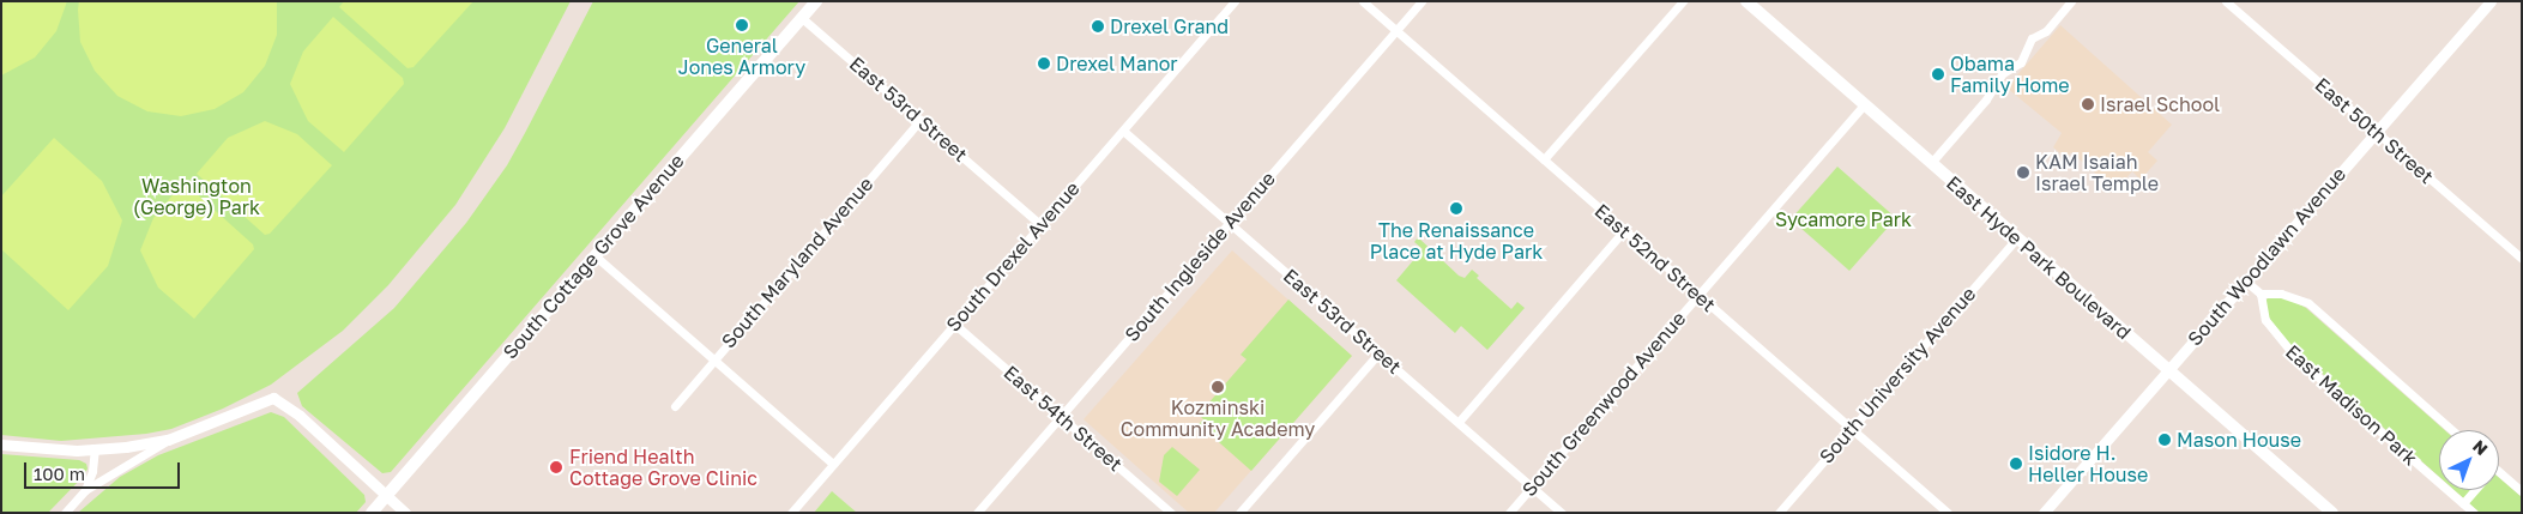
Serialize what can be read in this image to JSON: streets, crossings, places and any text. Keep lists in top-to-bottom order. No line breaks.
{"streets":{"main road":["South Cottage Grove Avenue","East Hyde Park Boulevard"],"street":["East 53rd Street","East 50th Street","South Drexel Avenue","South Ingleside Avenue","South Woodlawn Avenue","East 52nd Street","South Maryland Avenue","South University Avenue","South Greenwood Avenue","East Madison Park","East 54th Street"]},"crossings":[["East 53rd Street","South Cottage Grove Avenue"],["East 53rd Street","South Drexel Avenue"],["East 53rd Street","South Ingleside Avenue"],["East 53rd Street","South Maryland Avenue"],["East 53rd Street","South Greenwood Avenue"],["East 50th Street","South Woodlawn Avenue"],["South Drexel Avenue","East 54th Street"],["South Ingleside Avenue","East 52nd Street"],["South Ingleside Avenue","East 54th Street"],["South Woodlawn Avenue","East Hyde Park Boulevard"],["East 52nd Street","South University Avenue"],["East 52nd Street","South Greenwood Avenue"],["East Hyde Park Boulevard","South University Avenue"],["East Hyde Park Boulevard","South Greenwood Avenue"]],"parks":["Washington (George) Park","Sycamore Park"],"places":["General Jones Armory","Drexel Grand","Drexel Manor","Obama Family Home","Israel School","KAM Isaiah Israel Temple","The Renaissance Place at Hyde Park","Kozminski Community Academy","Mason House","Isidore H. Heller House","Friend Health Cottage Grove Clinic"],"scale_bar":"100 m","north":"top right"}
